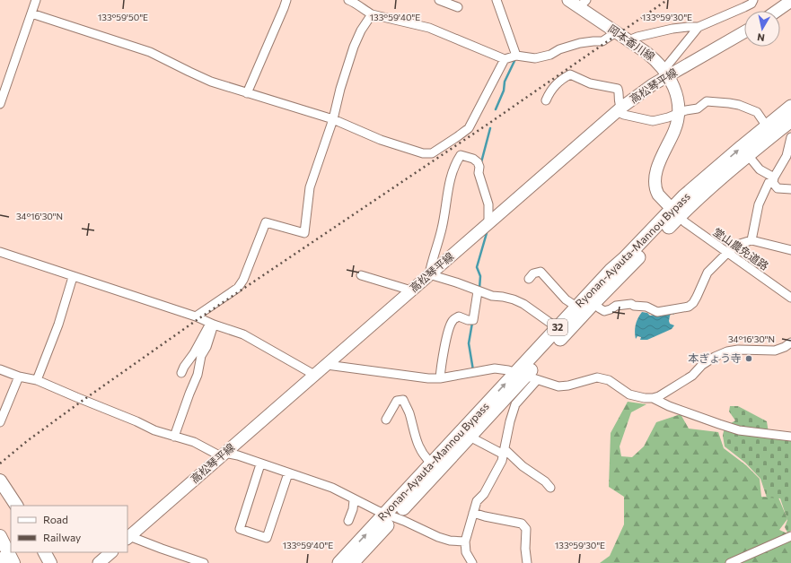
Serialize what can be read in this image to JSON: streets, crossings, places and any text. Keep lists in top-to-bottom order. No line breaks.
{"streets":{"highway":["Ryonan-Ayauta-Mannou Bypass","32"],"main road":["岡本香川線","高松琴平線"],"street":["堂山農免道路"]},"crossings":[["岡本香川線","高松琴平線"],["岡本香川線","堂山農免道路"],["岡本香川線","Ryonan-Ayauta-Mannou Bypass"],["堂山農免道路","Ryonan-Ayauta-Mannou Bypass"]],"places":["本ぎょう寺"],"legend":["Road","Railway"],"north":"bottom","coordinates":["133°59'50\"E","133°59'40\"E","133°59'30\"E","34°16'30\"N"]}
